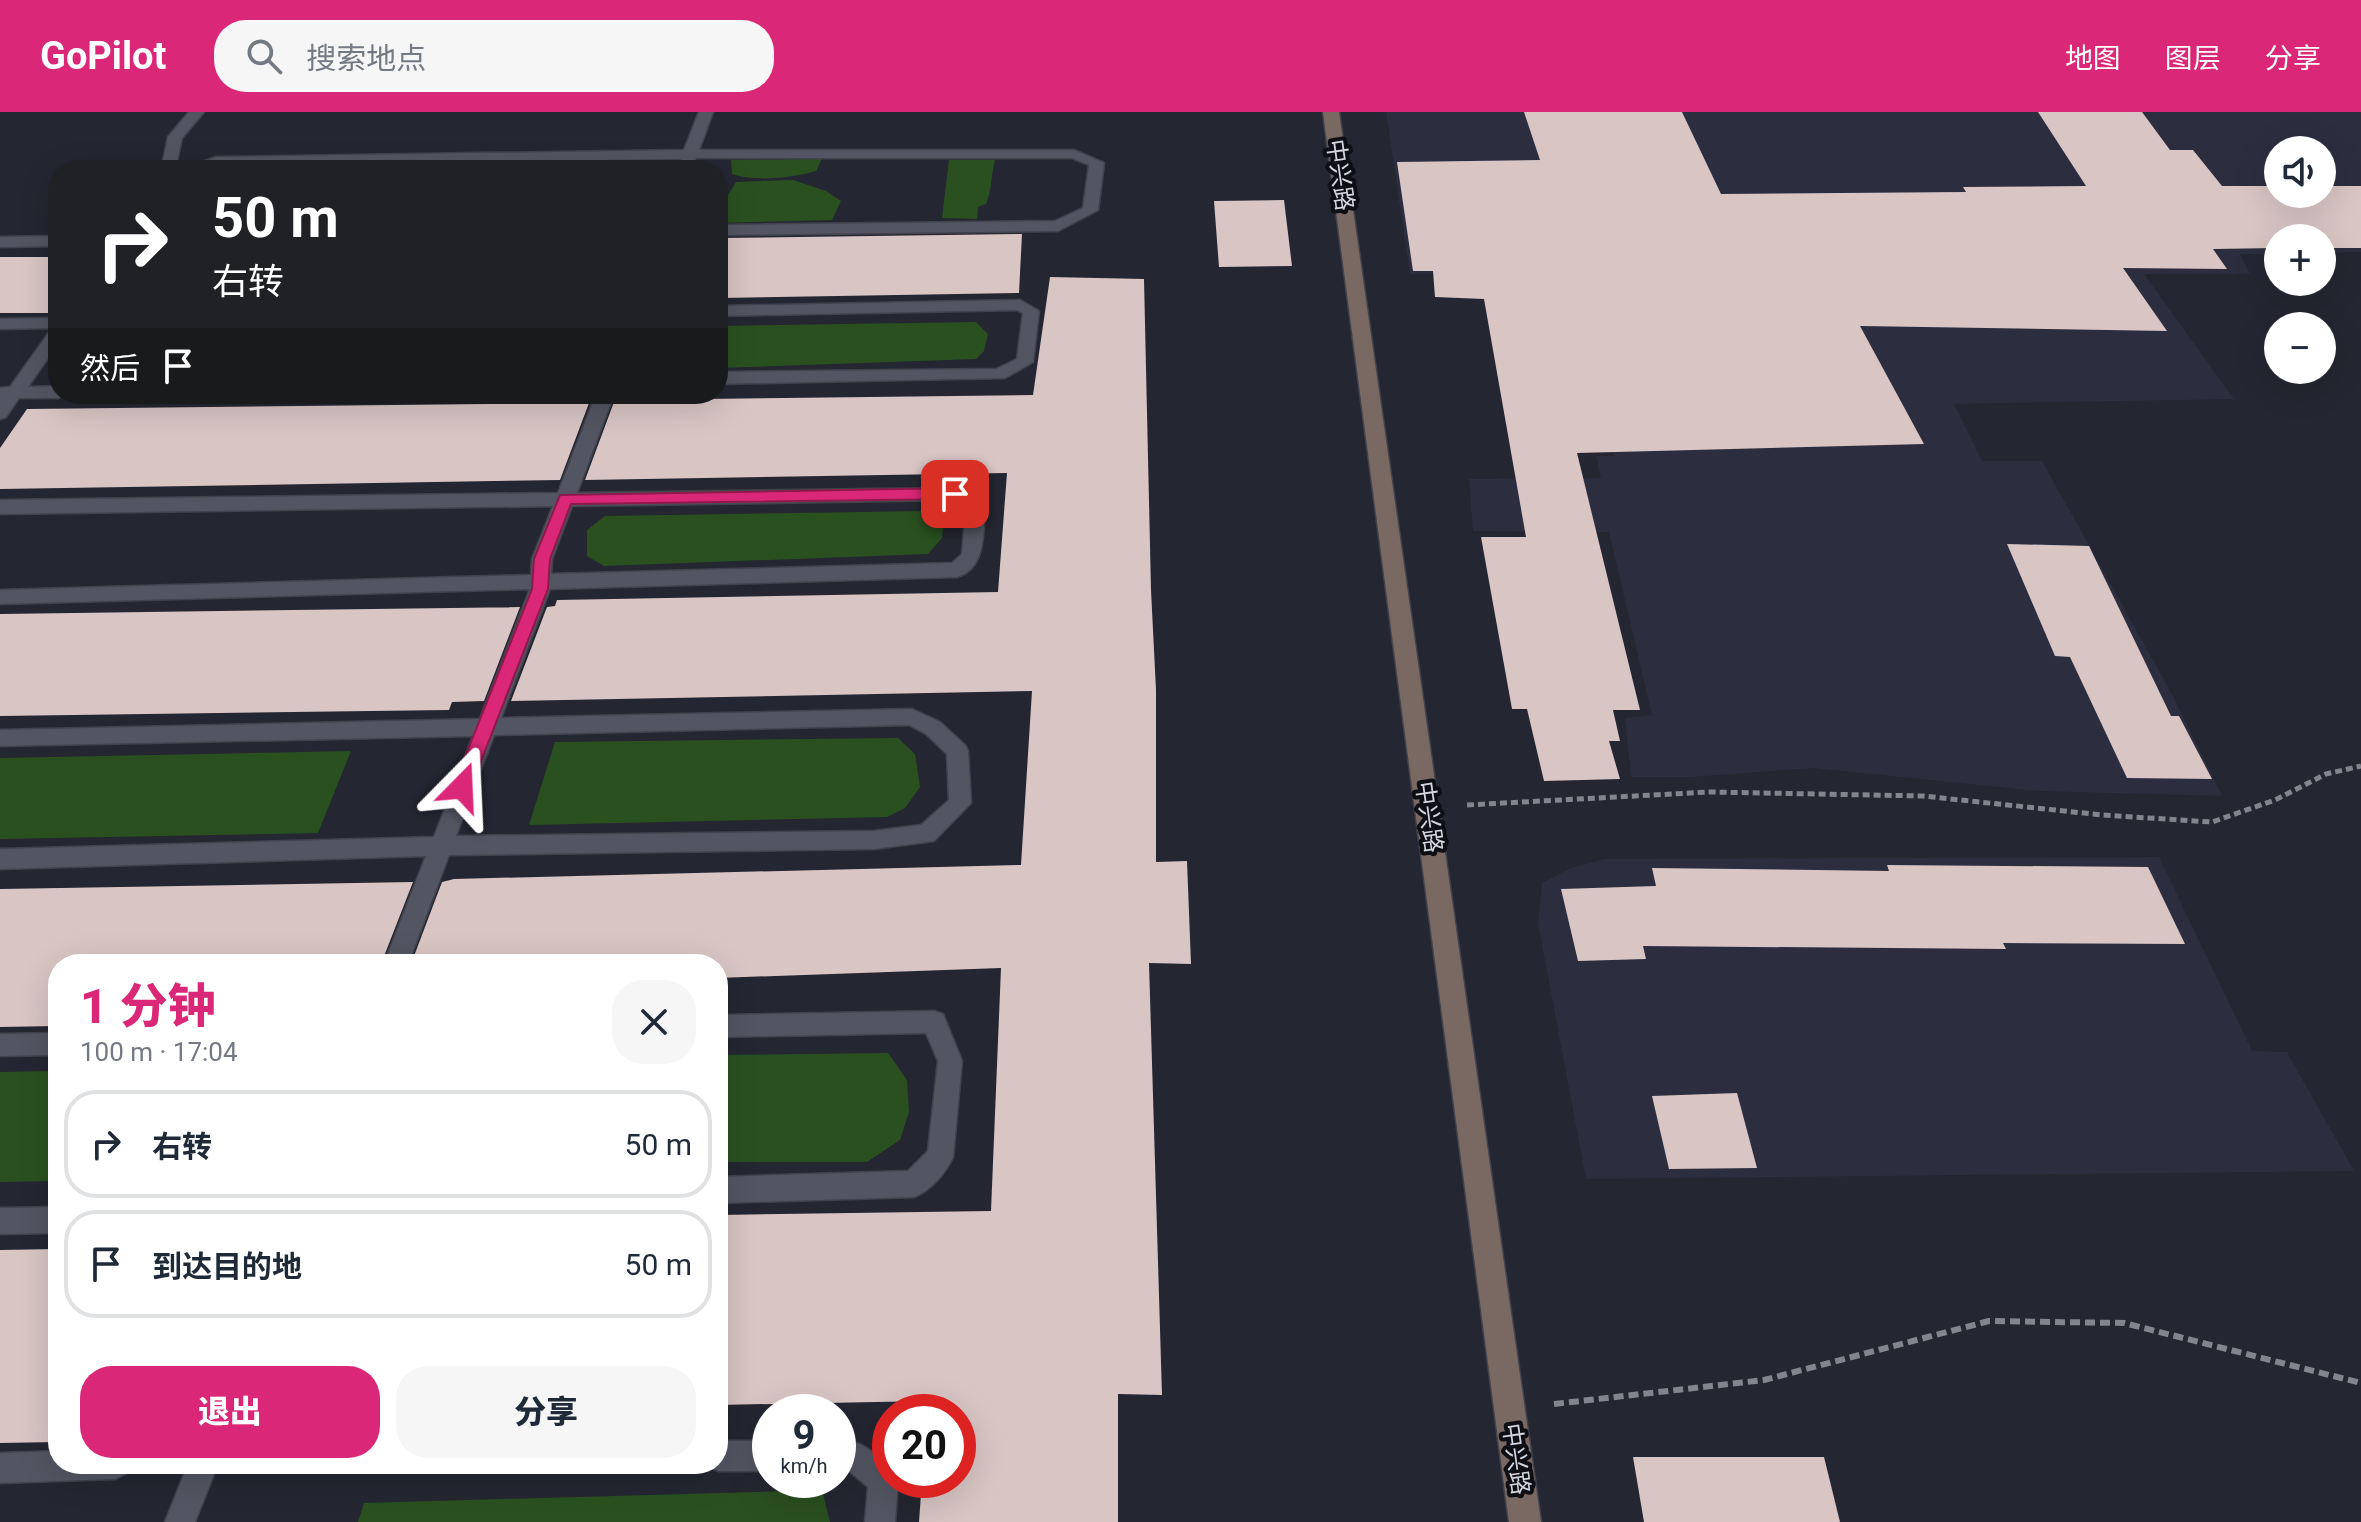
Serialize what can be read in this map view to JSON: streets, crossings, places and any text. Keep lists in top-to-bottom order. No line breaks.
{"streets":{"main road":["中兴路"]},"page":{"header":"GoPilot","search":"搜索地点","nav":["地图","图层","分享"],"map_buttons":["+","−"],"turn":["50 m","右转"],"then":"然后","heading":["1 分钟","100 m · 17:04"],"list":[{"name":"右转","value":"50 m"},{"name":"到达目的地","value":"50 m"}],"buttons":["退出","分享"],"speed":"9 km/h","limit":"20"}}
